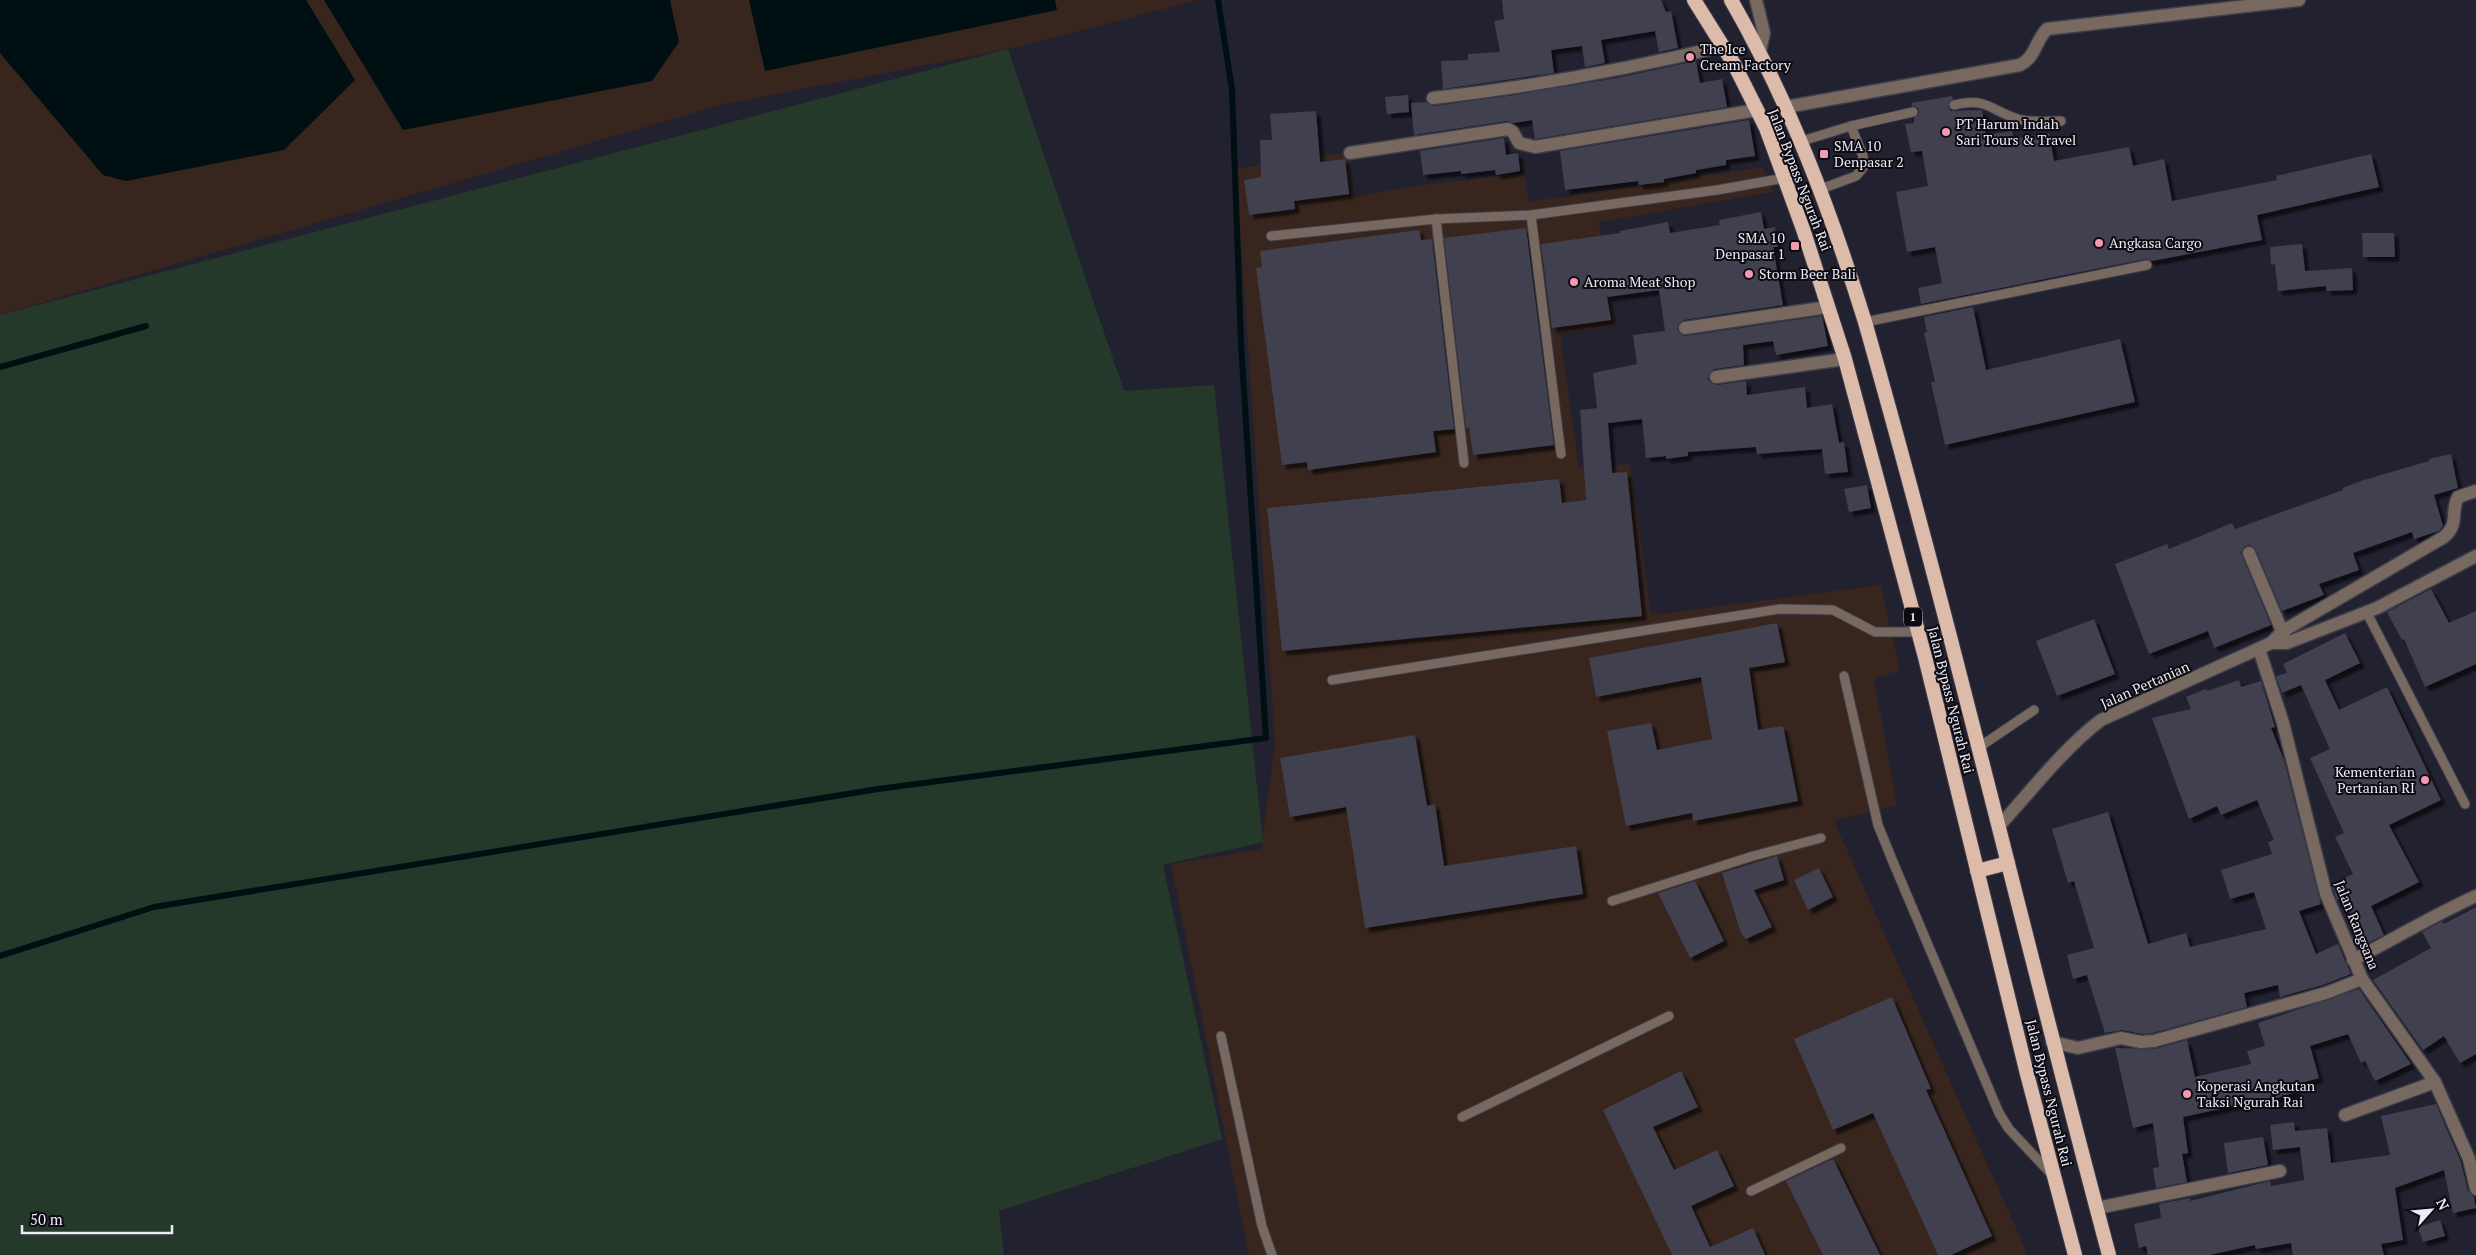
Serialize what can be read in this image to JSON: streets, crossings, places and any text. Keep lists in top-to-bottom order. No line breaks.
{"streets":{"highway":["Jalan Bypass Ngurah Rai","1"],"street":["Jalan Pertanian","Jalan Rangsana"]},"crossings":[["Jalan Bypass Ngurah Rai","Jalan Pertanian"],["Jalan Pertanian","Jalan Rangsana"]],"places":{"other":["The Ice Cream Factory","PT Harum Indah Sari Tours & Travel","Angkasa Cargo","Storm Beer Bali","Aroma Meat Shop","Kementerian Pertanian RI","Koperasi Angkutan Taksi Ngurah Rai"],"transit":["SMA 10 Denpasar 2","SMA 10 Denpasar 1"]},"scale_bar":"50 m","north":"top right"}
